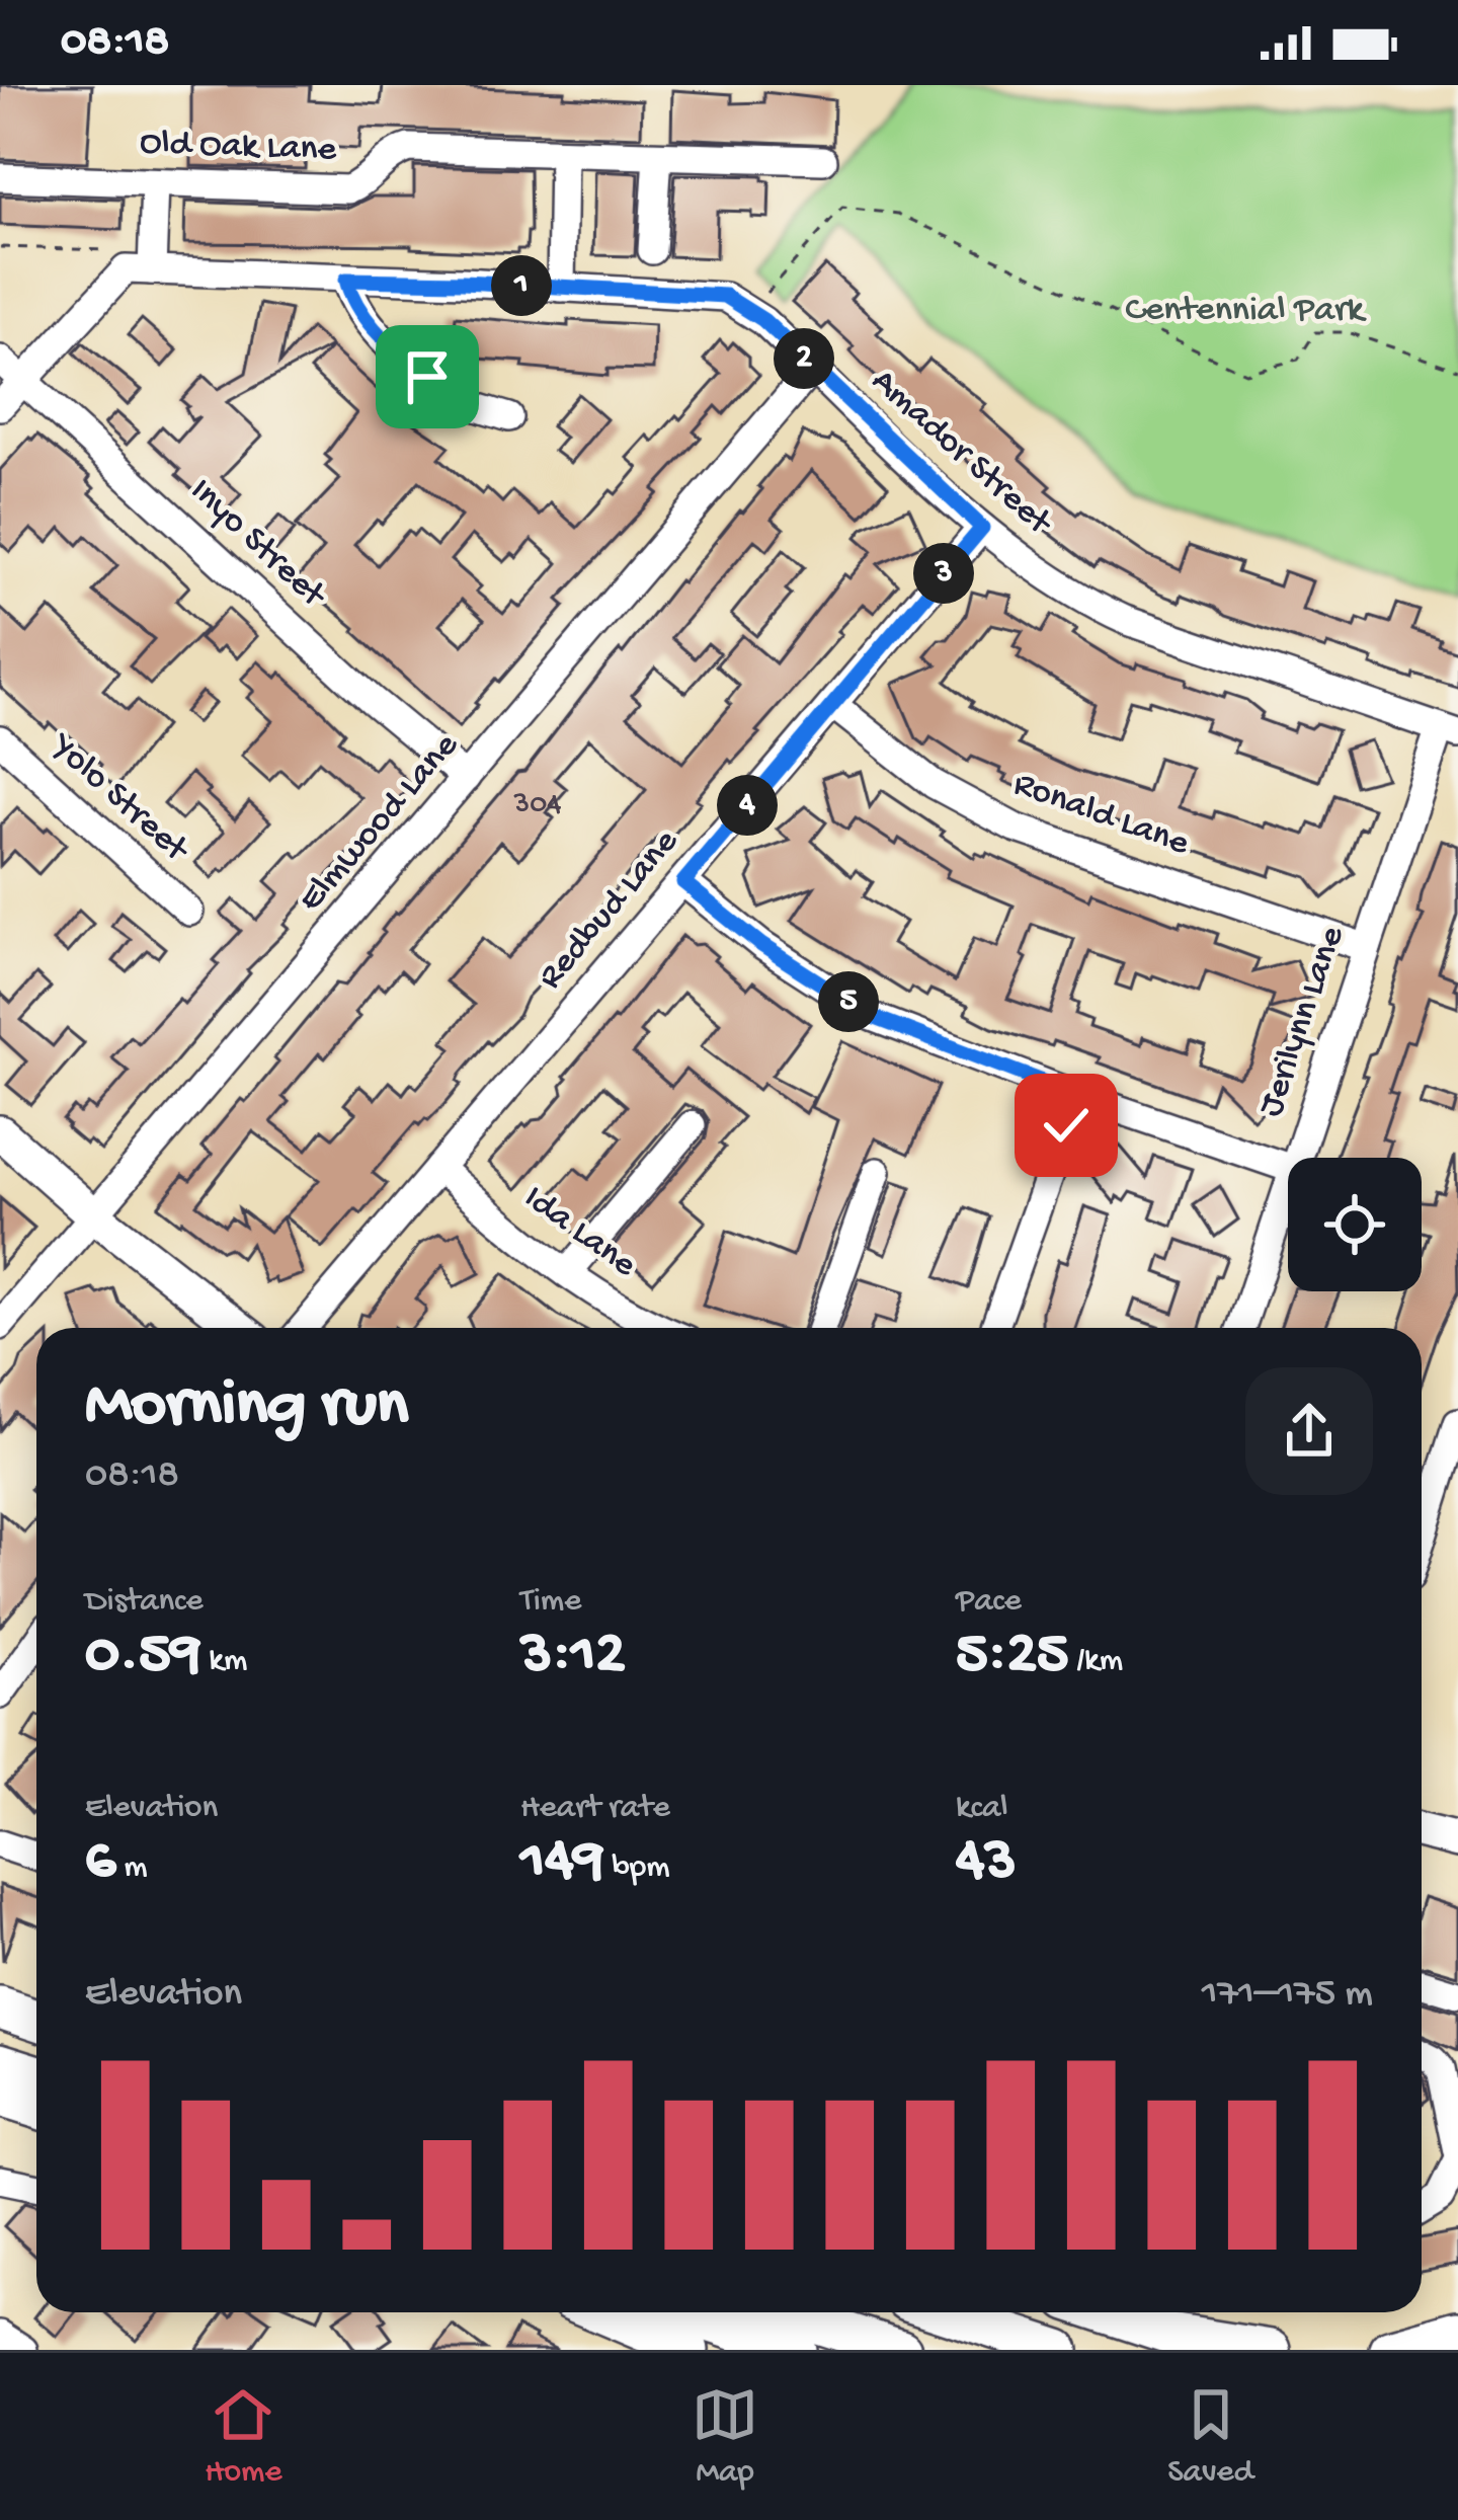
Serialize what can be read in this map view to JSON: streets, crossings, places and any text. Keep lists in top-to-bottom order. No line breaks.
{"streets":{"street":["Old Oak Lane","Amador Street","Inyo Street","Yolo Street","Ronald Lane","Elmwood Lane","Redbud Lane","Jerilynn Lane","Ida Lane"]},"crossings":[["Amador Street","Elmwood Lane"],["Amador Street","Redbud Lane"],["Amador Street","Jerilynn Lane"],["Inyo Street","Elmwood Lane"],["Ronald Lane","Redbud Lane"],["Ronald Lane","Jerilynn Lane"],["Redbud Lane","Ida Lane"]],"parks":["Centennial Park"],"house_numbers":["304"],"page":{"status":"08:18","pins":["1","2","3","4","5"],"heading":["Morning run","08:18"],"stats":[["Distance","0.59 km"],["Time","3:12"],["Pace","5:25 /km"],["Elevation","6 m"],["Heart rate","149 bpm"],["kcal","43"]],"chart":["Elevation","171–175 m"],"tabs":["Home","Map","Saved"]}}
